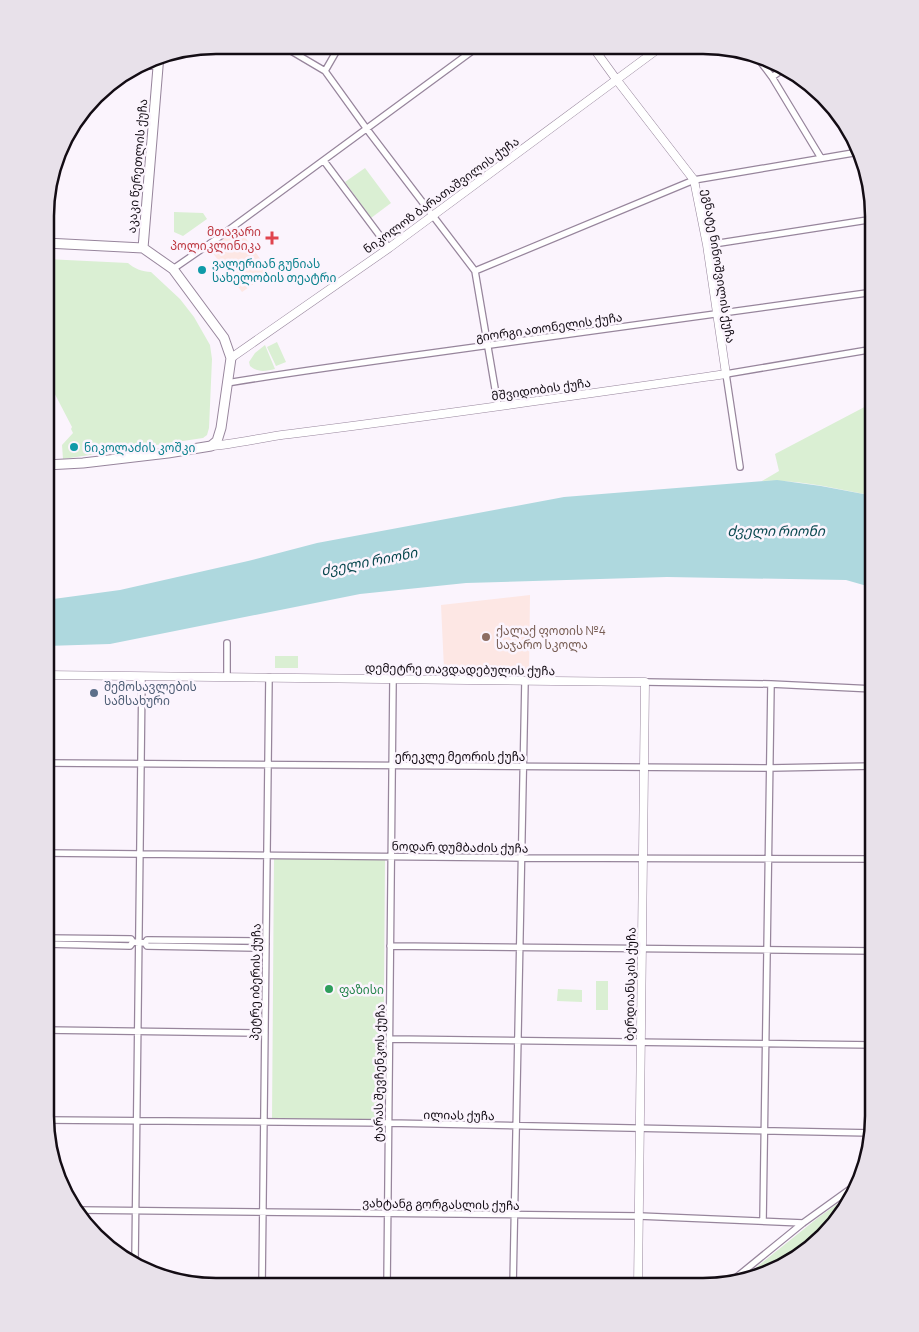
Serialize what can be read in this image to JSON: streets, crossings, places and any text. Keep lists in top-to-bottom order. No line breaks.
{"streets":{"main road":["აკაკი წერეთლის ქუჩა"],"street":["ნიკოლოზ ბარათაშვილის ქუჩა","ეგნატე ნინოშვილის ქუჩა","გიორგი ათონელის ქუჩა","მშვიდობის ქუჩა","დემეტრე თავდადებულის ქუჩა","ერეკლე მეორის ქუჩა","ნოდარ დუმბაძის ქუჩა","პეტრე იბერის ქუჩა","ბერდიანსკის ქუჩა","ტარას შევჩენკოს ქუჩა","ილიას ქუჩა","ვახტანგ გორგასლის ქუჩა"]},"crossings":[["ნიკოლოზ ბარათაშვილის ქუჩა","ეგნატე ნინოშვილის ქუჩა"],["ეგნატე ნინოშვილის ქუჩა","გიორგი ათონელის ქუჩა"],["ეგნატე ნინოშვილის ქუჩა","მშვიდობის ქუჩა"],["დემეტრე თავდადებულის ქუჩა","პეტრე იბერის ქუჩა"],["დემეტრე თავდადებულის ქუჩა","ბერდიანსკის ქუჩა"],["დემეტრე თავდადებულის ქუჩა","ტარას შევჩენკოს ქუჩა"],["ერეკლე მეორის ქუჩა","პეტრე იბერის ქუჩა"],["ერეკლე მეორის ქუჩა","ბერდიანსკის ქუჩა"],["ერეკლე მეორის ქუჩა","ტარას შევჩენკოს ქუჩა"],["ნოდარ დუმბაძის ქუჩა","პეტრე იბერის ქუჩა"],["ნოდარ დუმბაძის ქუჩა","ბერდიანსკის ქუჩა"],["ნოდარ დუმბაძის ქუჩა","ტარას შევჩენკოს ქუჩა"],["პეტრე იბერის ქუჩა","ილიას ქუჩა"],["პეტრე იბერის ქუჩა","ვახტანგ გორგასლის ქუჩა"],["ბერდიანსკის ქუჩა","ილიას ქუჩა"],["ბერდიანსკის ქუჩა","ვახტანგ გორგასლის ქუჩა"],["ტარას შევჩენკოს ქუჩა","ილიას ქუჩა"],["ტარას შევჩენკოს ქუჩა","ვახტანგ გორგასლის ქუჩა"]],"water":["ძველი რიონი"],"places":{"health":["მთავარი პოლიკლინიკა"],"other":["ვალერიან გუნიას სახელობის თეატრი","ნიკოლაძის კოშკი","ქალაქ ფოთის №4 საჯარო სკოლა","შემოსავლების სამსახური","ფაზისი"]}}
